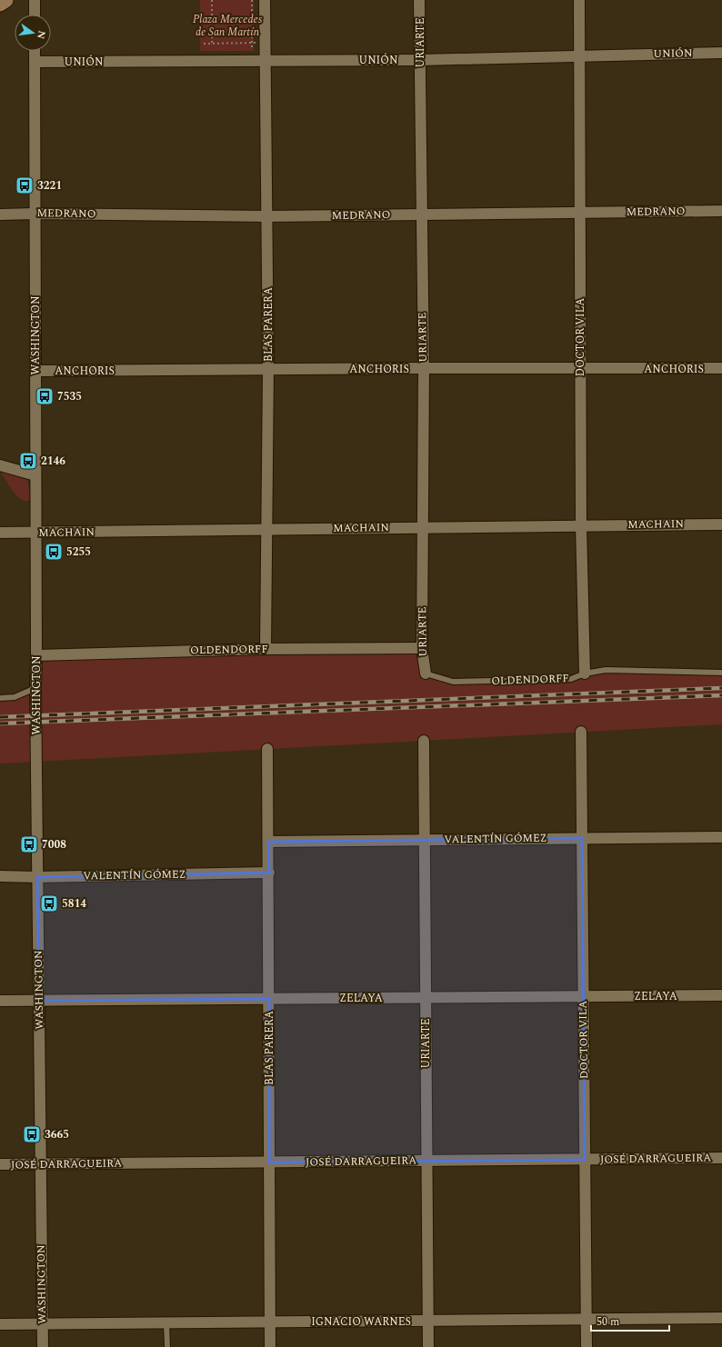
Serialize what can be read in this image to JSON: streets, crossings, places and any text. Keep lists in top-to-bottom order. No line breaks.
{"streets":{"street":["URIARTE","UNIÓN","MEDRANO","BLAS PARERA","WASHINGTON","DOCTOR VILA","ANCHORIS","MACHAIN","OLDENDORFF","VALENTÍN GÓMEZ","ZELAYA","JOSÉ DARRAGUEIRA","IGNACIO WARNES"]},"crossings":[["URIARTE","UNIÓN"],["URIARTE","MEDRANO"],["URIARTE","ANCHORIS"],["URIARTE","MACHAIN"],["URIARTE","OLDENDORFF"],["URIARTE","VALENTÍN GÓMEZ"],["URIARTE","ZELAYA"],["URIARTE","JOSÉ DARRAGUEIRA"],["URIARTE","IGNACIO WARNES"],["UNIÓN","BLAS PARERA"],["UNIÓN","WASHINGTON"],["UNIÓN","DOCTOR VILA"],["MEDRANO","BLAS PARERA"],["MEDRANO","WASHINGTON"],["MEDRANO","DOCTOR VILA"],["BLAS PARERA","ANCHORIS"],["BLAS PARERA","MACHAIN"],["BLAS PARERA","OLDENDORFF"],["BLAS PARERA","VALENTÍN GÓMEZ"],["BLAS PARERA","ZELAYA"],["BLAS PARERA","JOSÉ DARRAGUEIRA"],["BLAS PARERA","IGNACIO WARNES"],["WASHINGTON","ANCHORIS"],["WASHINGTON","MACHAIN"],["WASHINGTON","OLDENDORFF"],["WASHINGTON","VALENTÍN GÓMEZ"],["WASHINGTON","ZELAYA"],["WASHINGTON","JOSÉ DARRAGUEIRA"],["WASHINGTON","IGNACIO WARNES"],["DOCTOR VILA","ANCHORIS"],["DOCTOR VILA","MACHAIN"],["DOCTOR VILA","OLDENDORFF"],["DOCTOR VILA","VALENTÍN GÓMEZ"],["DOCTOR VILA","ZELAYA"],["DOCTOR VILA","JOSÉ DARRAGUEIRA"],["DOCTOR VILA","IGNACIO WARNES"]],"parks":["Plaza Mercedes de San Martín"],"places":{"bus stop":["3221","7535","2146","5255","7008","5814","3665"]},"scale_bar":"50 m","north":"right"}
